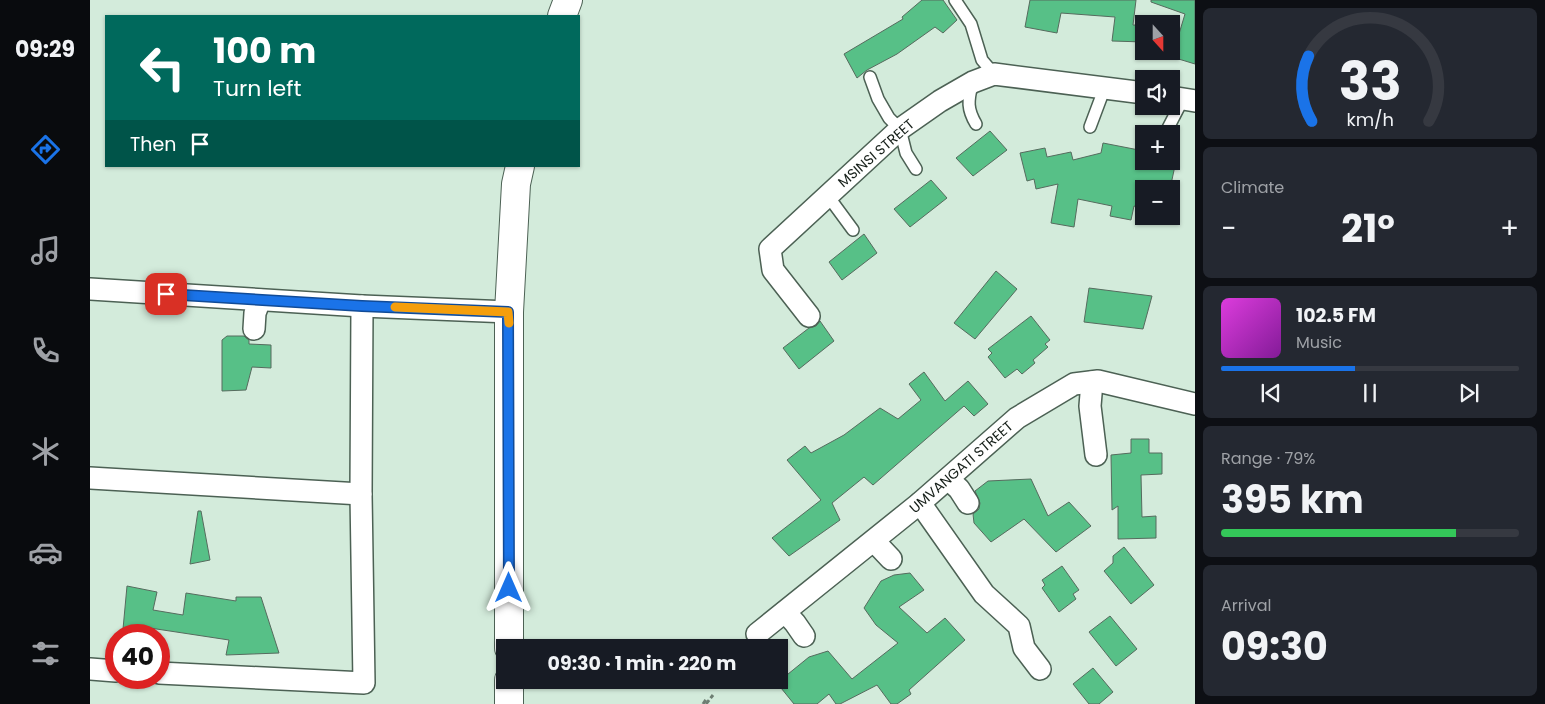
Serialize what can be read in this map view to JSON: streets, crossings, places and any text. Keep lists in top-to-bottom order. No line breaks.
{"streets":{"street":["MSINSI STREET","UMVANGATI STREET"]},"north":"bottom","page":{"tabs":"09:29","map_buttons":["+","−"],"turn":["100 m","Turn left"],"then":"Then","tile":["Climate",["Range · 79%","395 km"],["Arrival","09:30"]],"heat":["−","21°","+"],"song":["102.5 FM","Music"],"limit":"40","trip":"09:30 · 1 min · 220 m","gauge":["33","km/h"]}}
